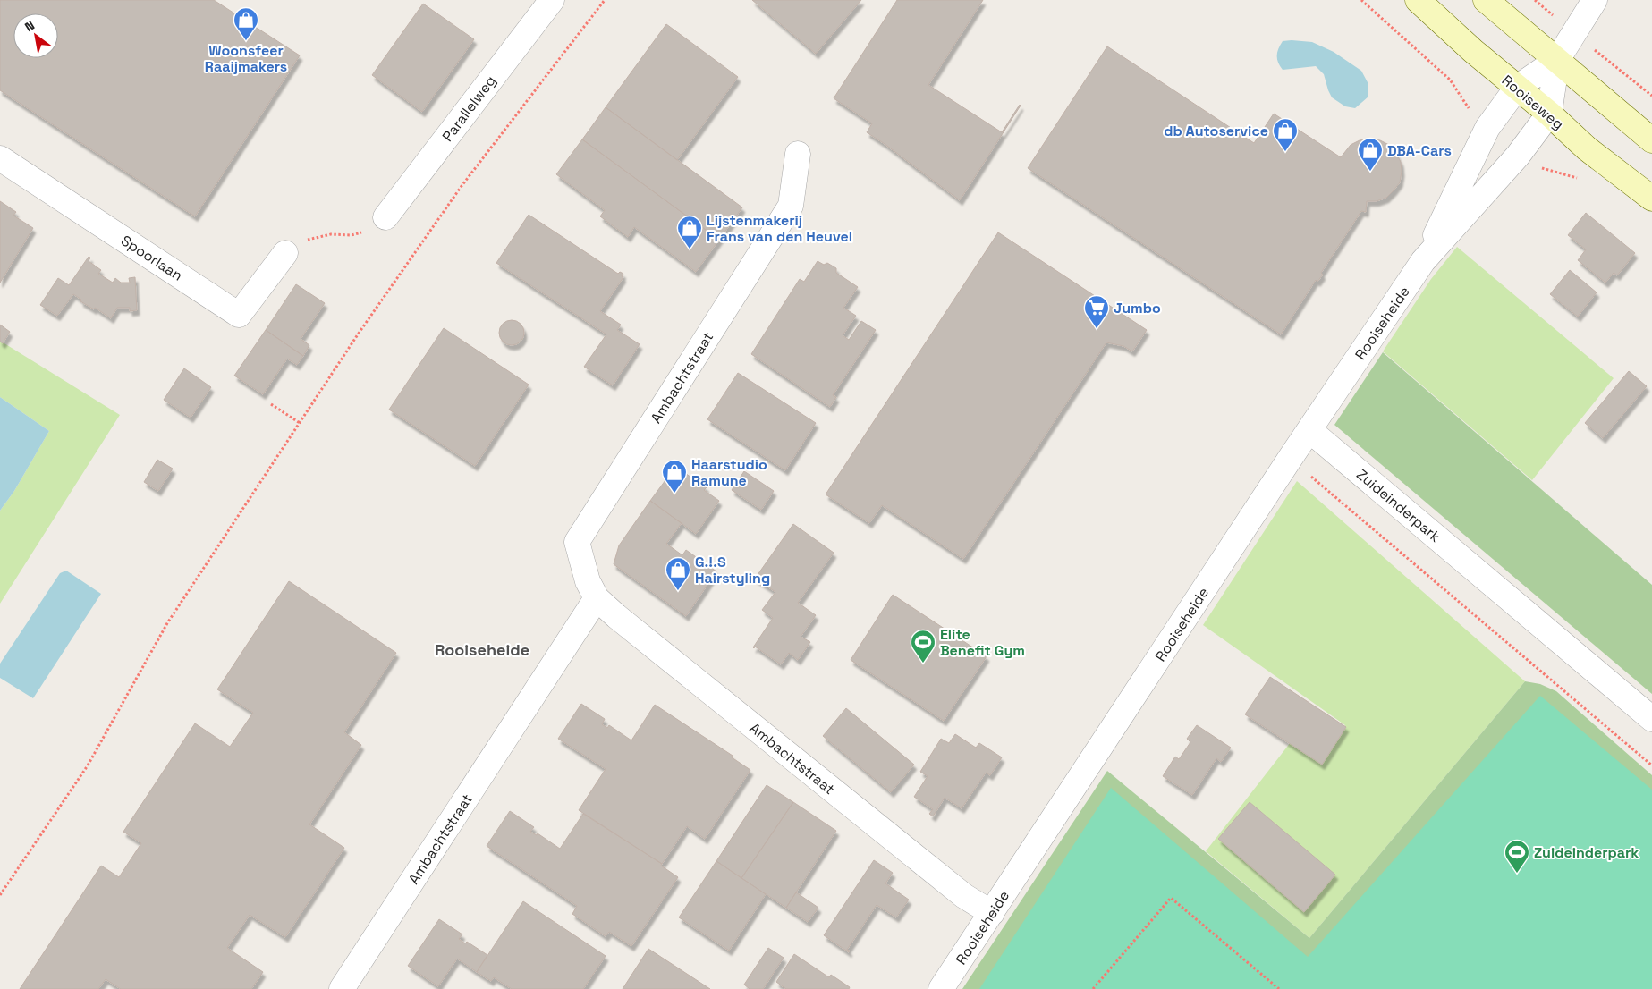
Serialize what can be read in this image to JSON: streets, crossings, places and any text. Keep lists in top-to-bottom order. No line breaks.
{"streets":{"main road":["Rooiseweg"],"street":["Parallelweg","Spoorlaan","Rooiseheide","Ambachtstraat","Zuideinderpark"]},"crossings":[["Rooiseweg","Rooiseheide"],["Rooiseheide","Ambachtstraat"],["Rooiseheide","Zuideinderpark"]],"districts":["Rooiseheide"],"places":{"shop":["Woonsfeer Raaijmakers","db Autoservice","DBA-Cars","Lijstenmakerij Frans van den Heuvel","Haarstudio Ramune","G.!.S Hairstyling"],"supermarket":["Jumbo"],"sports":["Elite Benefit Gym","Zuideinderpark"]},"north":"top left"}
